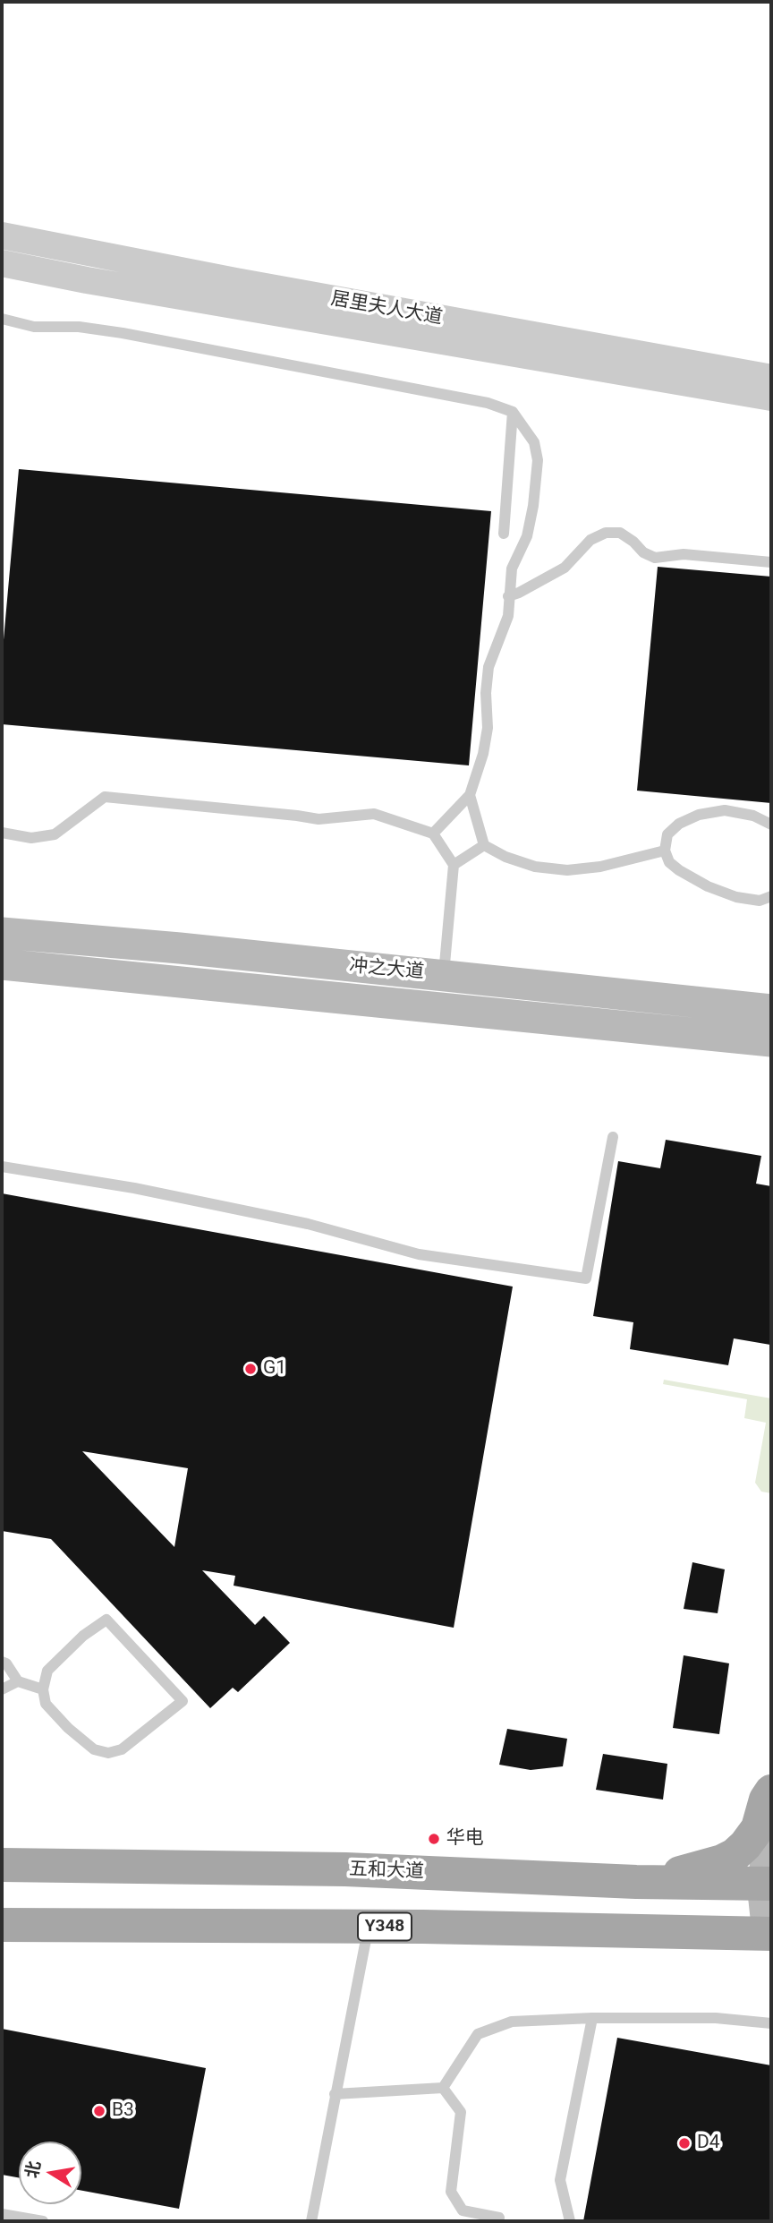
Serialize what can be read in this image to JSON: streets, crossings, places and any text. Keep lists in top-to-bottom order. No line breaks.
{"streets":{"main road":["冲之大道","五和大道","Y348"],"street":["居里夫人大道"]},"places":["G1","华电","B3","D4"],"north":"left"}
